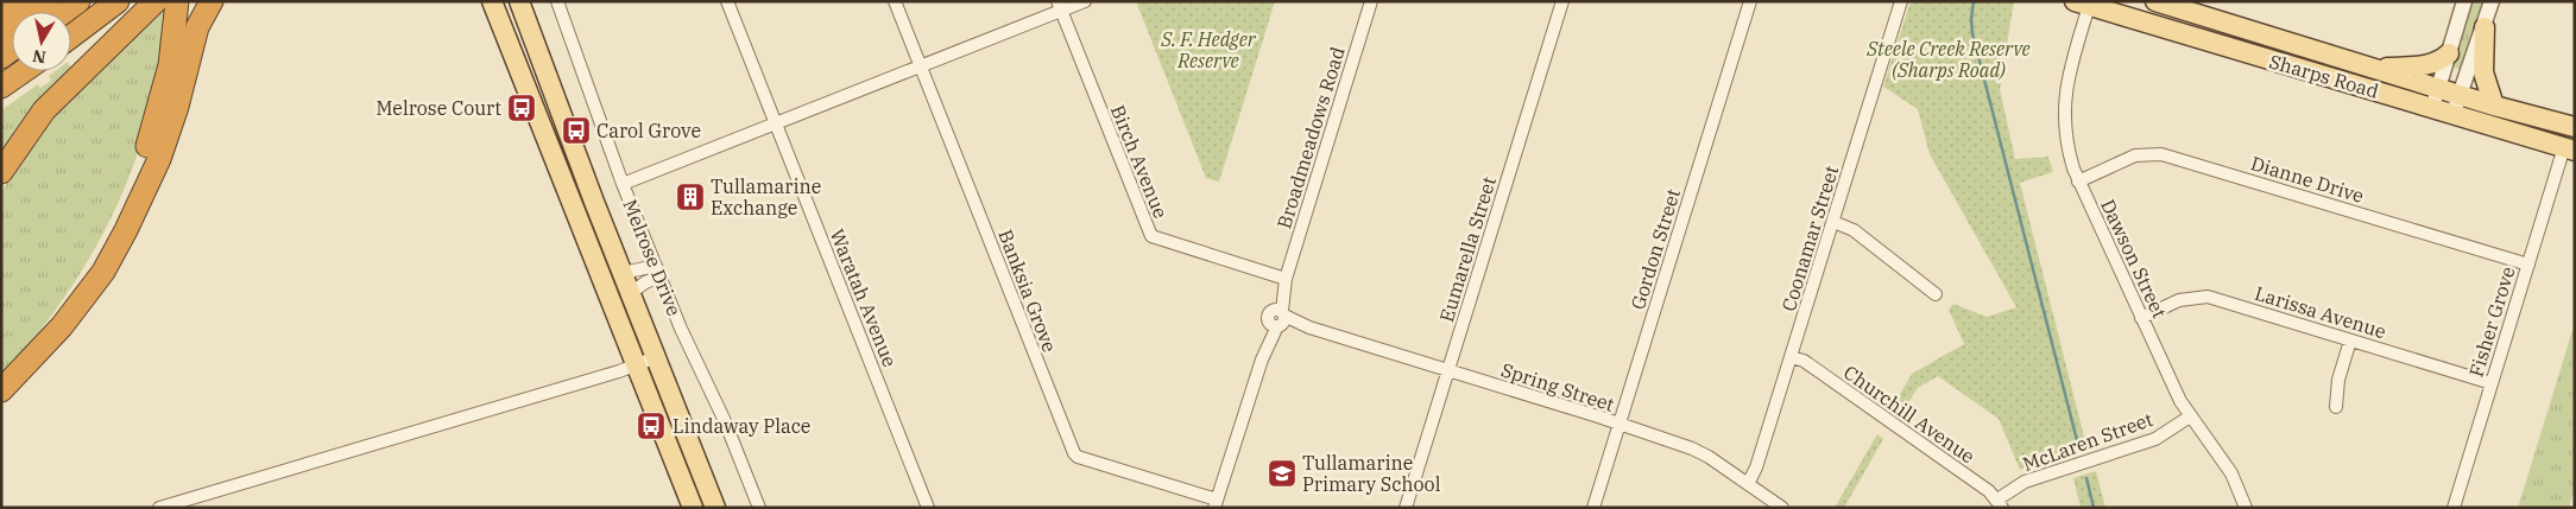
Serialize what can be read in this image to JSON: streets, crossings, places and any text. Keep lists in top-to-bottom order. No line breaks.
{"streets":{"main road":["Sharps Road","Melrose Drive"],"street":["Broadmeadows Road","Birch Avenue","Dianne Drive","Coonamar Street","Eumarella Street","Gordon Street","Dawson Street","Banksia Grove","Waratah Avenue","Larissa Avenue","Fisher Grove","Spring Street","Churchill Avenue","McLaren Street"]},"crossings":[["Sharps Road","Dawson Street"],["Sharps Road","Fisher Grove"],["Broadmeadows Road","Birch Avenue"],["Broadmeadows Road","Banksia Grove"],["Broadmeadows Road","Spring Street"],["Dianne Drive","Dawson Street"],["Dianne Drive","Fisher Grove"],["Coonamar Street","Spring Street"],["Coonamar Street","Churchill Avenue"],["Eumarella Street","Spring Street"],["Gordon Street","Spring Street"],["Dawson Street","Larissa Avenue"],["Dawson Street","McLaren Street"],["Larissa Avenue","Fisher Grove"],["Churchill Avenue","McLaren Street"]],"parks":["S. F. Hedger Reserve","Steele Creek Reserve (Sharps Road)"],"places":{"bus stop":["Melrose Court","Carol Grove","Lindaway Place"],"building":["Tullamarine Exchange"],"school or university":["Tullamarine Primary School"]},"north":"bottom"}
